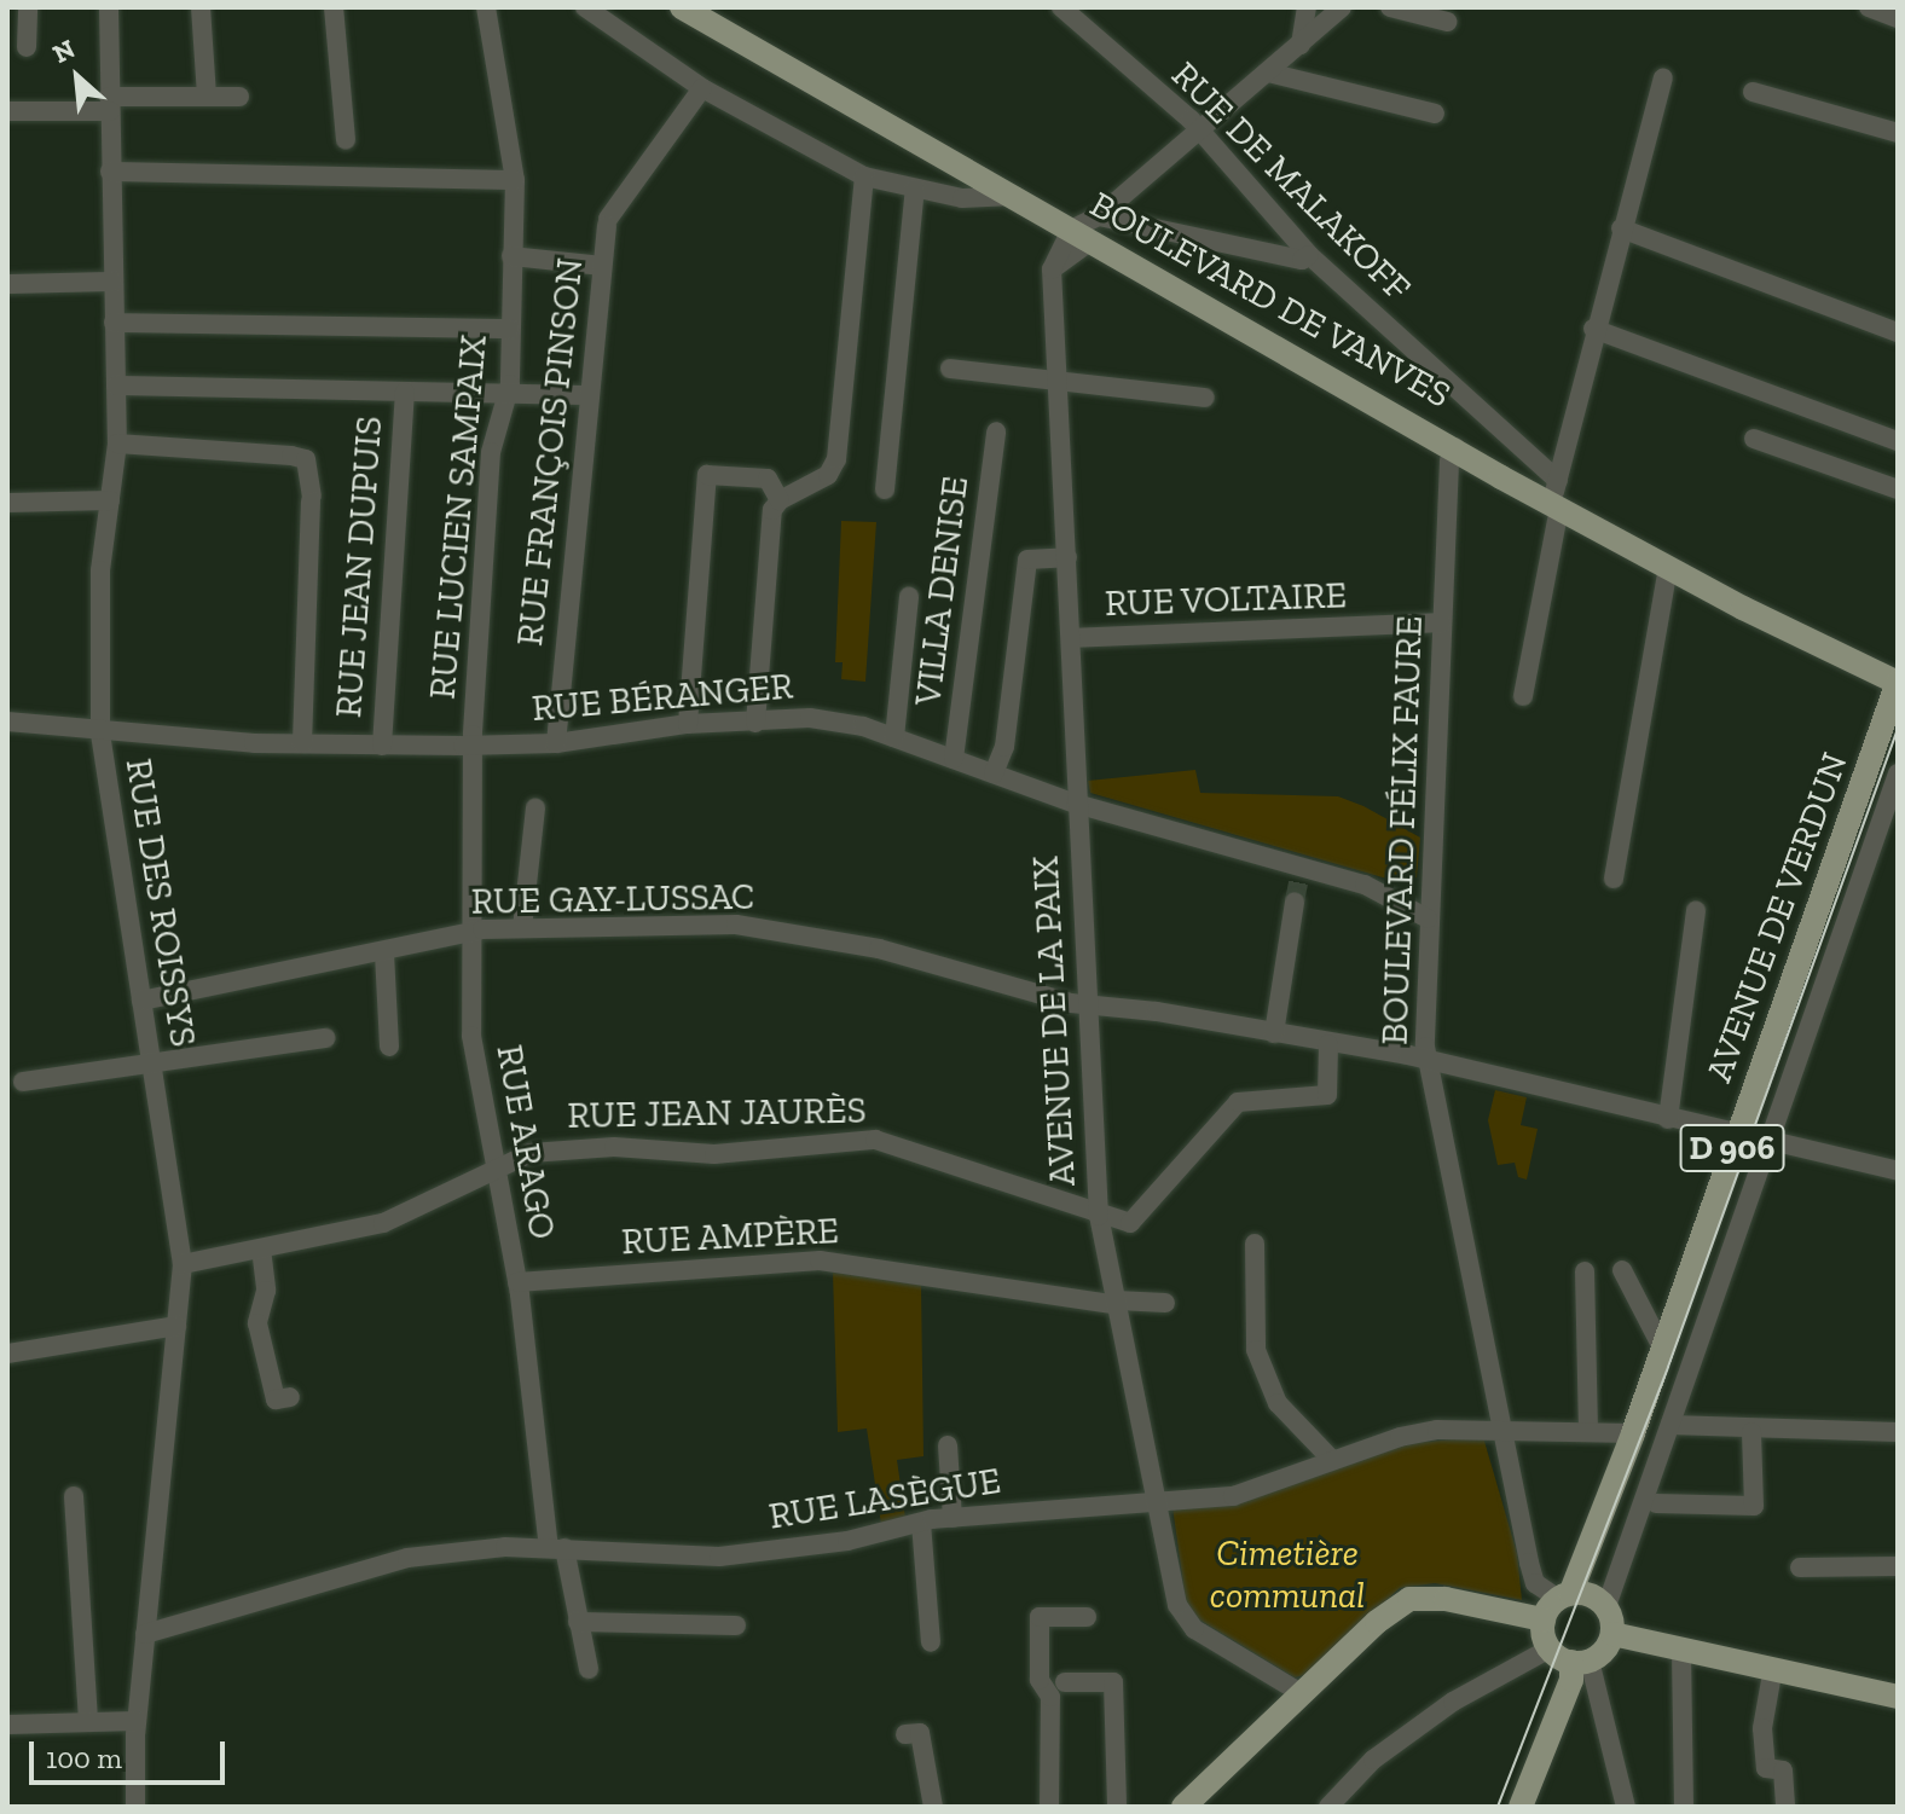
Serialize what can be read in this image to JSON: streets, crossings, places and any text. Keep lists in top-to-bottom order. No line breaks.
{"streets":{"main road":["BOULEVARD DE VANVES","AVENUE DE VERDUN","D 906"],"street":["RUE DE MALAKOFF","RUE FRANÇOIS PINSON","RUE LUCIEN SAMPAIX","RUE JEAN DUPUIS","VILLA DENISE","RUE VOLTAIRE","RUE BÉRANGER","BOULEVARD FÉLIX FAURE","RUE GAY-LUSSAC","RUE DES ROISSYS","AVENUE DE LA PAIX","RUE JEAN JAURÈS","RUE ARAGO","RUE AMPÈRE","RUE LASÈGUE"]},"crossings":[["RUE DE MALAKOFF","BOULEVARD DE VANVES"],["BOULEVARD DE VANVES","BOULEVARD FÉLIX FAURE"],["BOULEVARD DE VANVES","AVENUE DE VERDUN"],["BOULEVARD DE VANVES","AVENUE DE LA PAIX"],["RUE FRANÇOIS PINSON","RUE BÉRANGER"],["RUE LUCIEN SAMPAIX","RUE BÉRANGER"],["RUE LUCIEN SAMPAIX","RUE ARAGO"],["RUE JEAN DUPUIS","RUE BÉRANGER"],["VILLA DENISE","RUE BÉRANGER"],["RUE VOLTAIRE","BOULEVARD FÉLIX FAURE"],["RUE VOLTAIRE","AVENUE DE LA PAIX"],["RUE BÉRANGER","BOULEVARD FÉLIX FAURE"],["RUE BÉRANGER","RUE DES ROISSYS"],["RUE BÉRANGER","AVENUE DE LA PAIX"],["RUE BÉRANGER","RUE ARAGO"],["BOULEVARD FÉLIX FAURE","RUE GAY-LUSSAC"],["BOULEVARD FÉLIX FAURE","AVENUE DE VERDUN"],["BOULEVARD FÉLIX FAURE","RUE LASÈGUE"],["RUE GAY-LUSSAC","RUE DES ROISSYS"],["RUE GAY-LUSSAC","AVENUE DE VERDUN"],["RUE GAY-LUSSAC","AVENUE DE LA PAIX"],["RUE GAY-LUSSAC","RUE JEAN JAURÈS"],["RUE GAY-LUSSAC","RUE ARAGO"],["RUE DES ROISSYS","RUE JEAN JAURÈS"],["RUE DES ROISSYS","RUE LASÈGUE"],["AVENUE DE VERDUN","RUE LASÈGUE"],["AVENUE DE LA PAIX","RUE JEAN JAURÈS"],["AVENUE DE LA PAIX","RUE AMPÈRE"],["AVENUE DE LA PAIX","RUE LASÈGUE"],["RUE JEAN JAURÈS","RUE ARAGO"],["RUE ARAGO","RUE AMPÈRE"],["RUE ARAGO","RUE LASÈGUE"]],"parks":["Cimetière communal"],"scale_bar":"100 m","north":"top left"}
